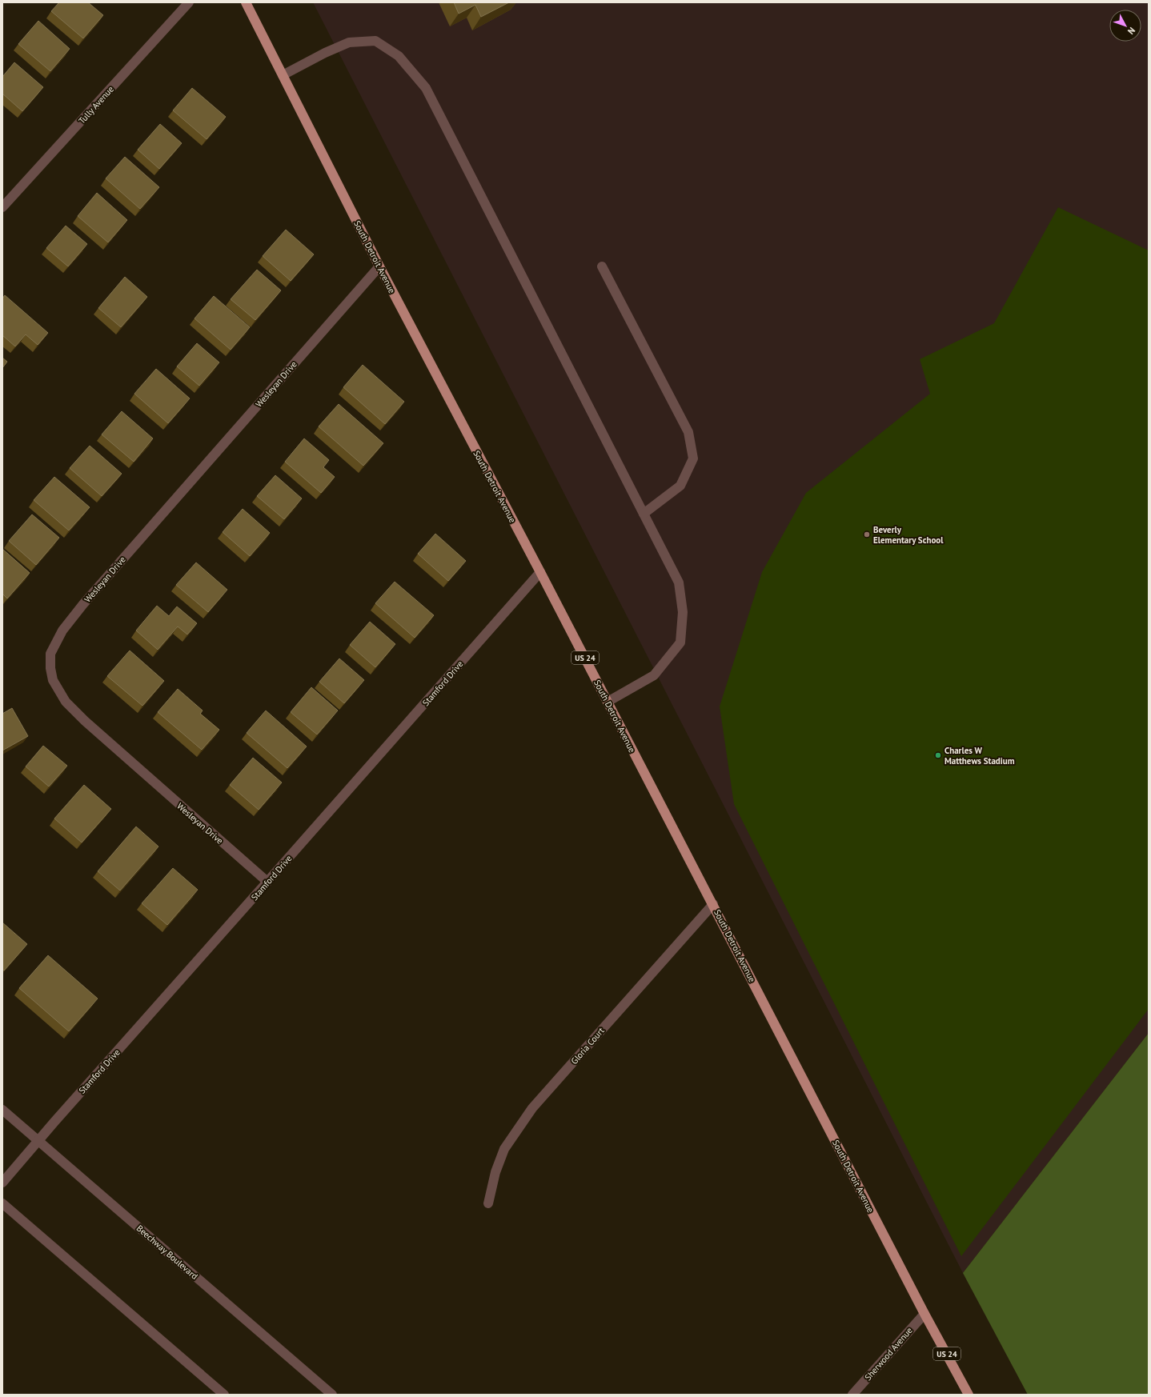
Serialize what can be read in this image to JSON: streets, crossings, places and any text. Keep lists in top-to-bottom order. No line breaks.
{"streets":{"main road":["South Detroit Avenue","US 24"],"street":["Tully Avenue","Wesleyan Drive","Stamford Drive","Gloria Court","Beechway Boulevard","Sherwood Avenue"]},"crossings":[["South Detroit Avenue","Wesleyan Drive"],["South Detroit Avenue","Stamford Drive"],["South Detroit Avenue","Gloria Court"],["South Detroit Avenue","Sherwood Avenue"],["Wesleyan Drive","Stamford Drive"],["Stamford Drive","Beechway Boulevard"]],"places":["Beverly Elementary School","Charles W Matthews Stadium"],"north":"bottom right"}
